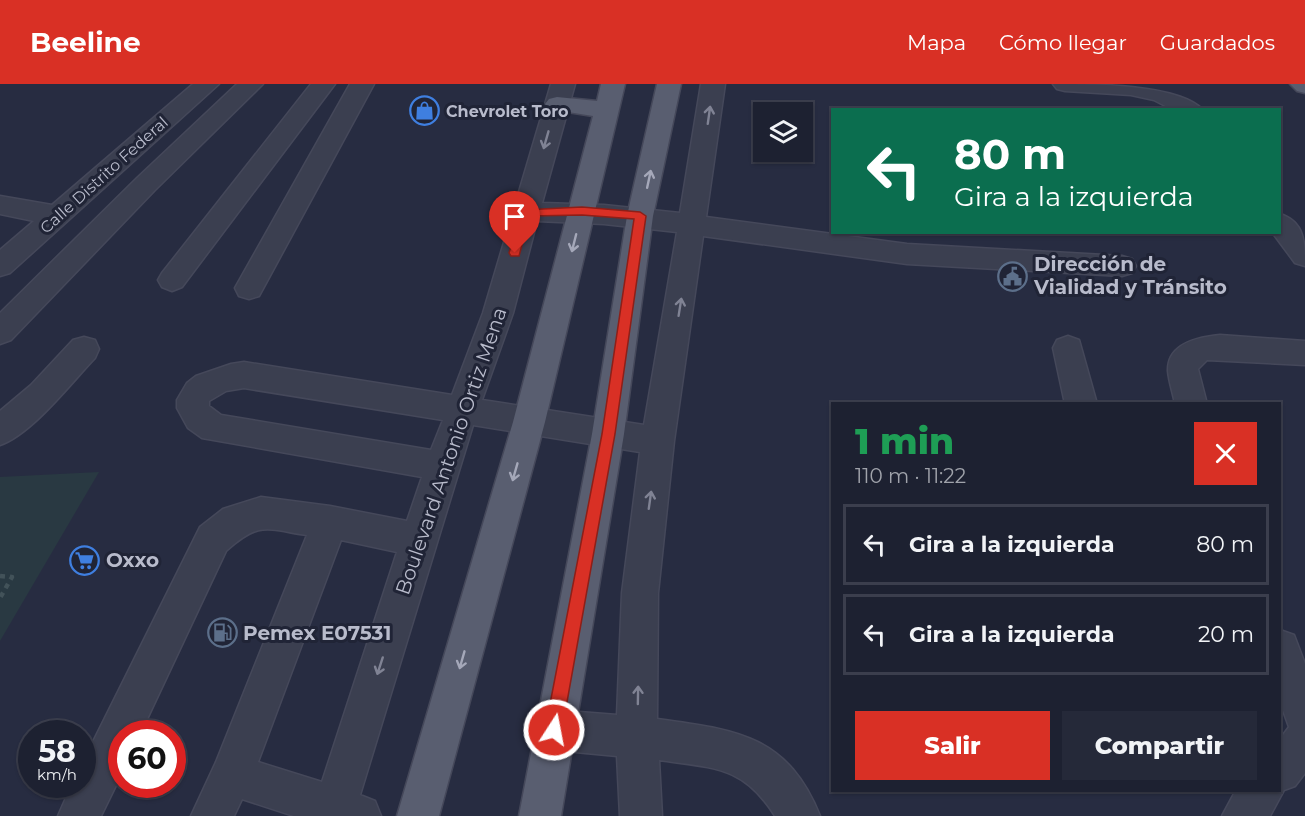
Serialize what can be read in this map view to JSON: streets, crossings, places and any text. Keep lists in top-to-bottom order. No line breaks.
{"streets":{"street":["Calle Distrito Federal","Boulevard Antonio Ortiz Mena"]},"places":{"shop":["Chevrolet Toro"],"public building":["Dirección de Vialidad y Tránsito"],"supermarket":["Oxxo"],"fuel station":["Pemex E07531"]},"page":{"header":"Beeline","nav":["Mapa","Cómo llegar","Guardados"],"turn":["80 m","Gira a la izquierda"],"heading":["1 min","110 m · 11:22"],"list":[{"name":"Gira a la izquierda","value":"80 m"},{"name":"Gira a la izquierda","value":"20 m"}],"buttons":["Salir","Compartir"],"speed":"58 km/h","limit":"60"}}
